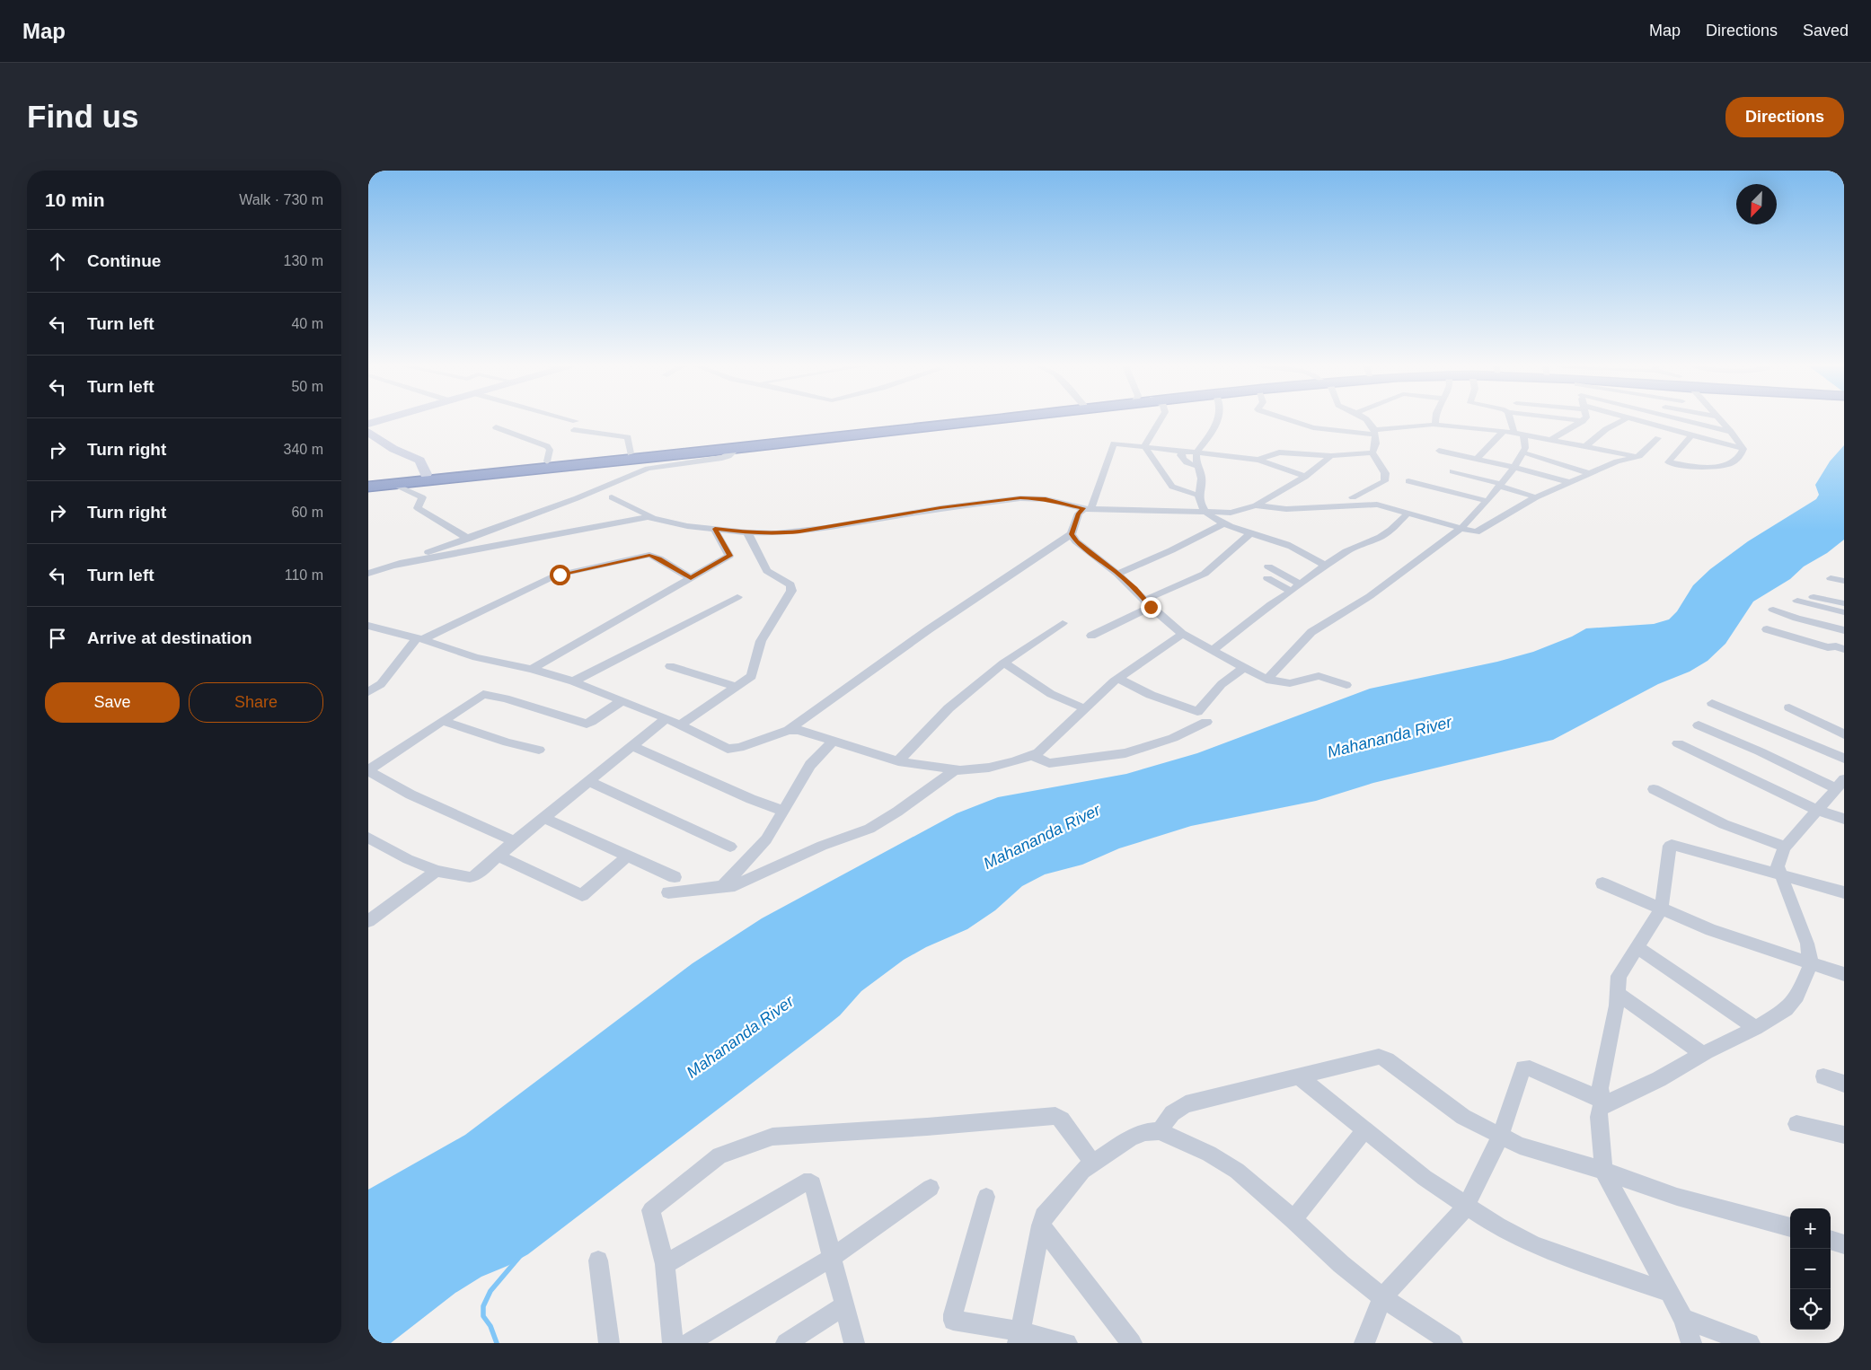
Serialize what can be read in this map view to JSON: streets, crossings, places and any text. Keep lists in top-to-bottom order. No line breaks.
{"water":["Mahananda River"],"north":"bottom left","page":{"header":"Map","nav":["Map","Directions","Saved"],"buttons":["Directions",["Save","Share"]],"title":"Find us","heading":["10 min","Walk · 730 m"],"list":[["Continue","130 m"],["Turn left","40 m"],["Turn left","50 m"],["Turn right","340 m"],["Turn right","60 m"],["Turn left","110 m"],"Arrive at destination"],"map_buttons":["+","−"]}}
